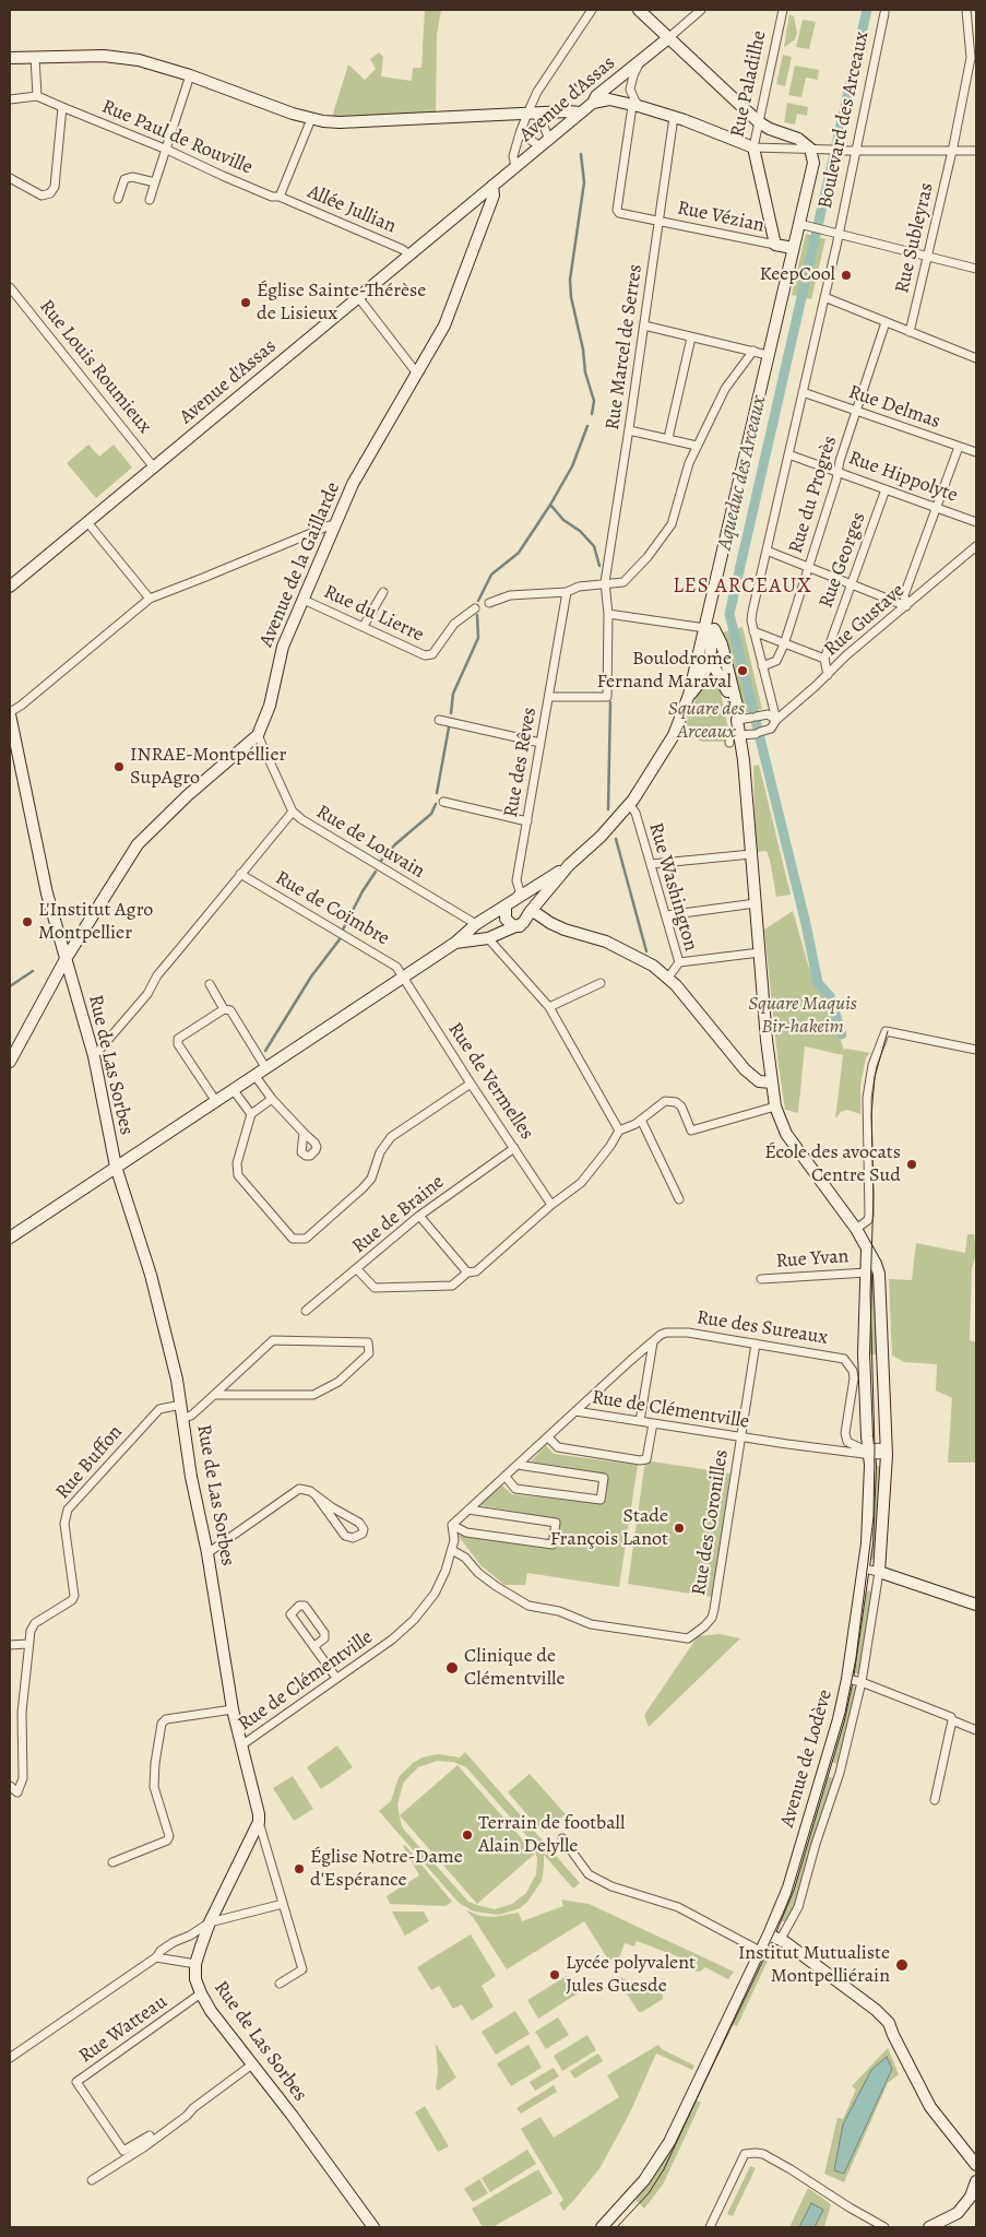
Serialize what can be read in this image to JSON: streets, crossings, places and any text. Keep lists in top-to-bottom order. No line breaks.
{"streets":{"street":["Rue Paladilhe","Avenue d'Assas","Boulevard des Arceaux","Rue Paul de Rouville","Allée Jullian","Rue Vézian","Rue Subleyras","Rue Marcel de Serres","Rue Louis Roumieux","Rue Delmas","Rue Hippolyte","Rue du Progrès","Rue Georges","Avenue de la Gaillarde","Rue du Lierre","Rue Gustave","Rue des Rêves","Rue de Louvain","Rue Washington","Rue de Coïmbre","Rue de Las Sorbes","Rue de Vermelles","Rue de Braine","Rue Yvan","Rue des Sureaux","Rue de Clémentville","Rue Buffon","Rue des Coronilles","Avenue de Lodève","Rue Watteau"]},"crossings":[["Rue Paladilhe","Rue Vézian"],["Avenue d'Assas","Allée Jullian"],["Avenue d'Assas","Rue Vézian"],["Avenue d'Assas","Rue Louis Roumieux"],["Avenue d'Assas","Avenue de la Gaillarde"],["Boulevard des Arceaux","Rue Delmas"],["Boulevard des Arceaux","Rue Hippolyte"],["Boulevard des Arceaux","Rue du Progrès"],["Boulevard des Arceaux","Rue Gustave"],["Rue Paul de Rouville","Allée Jullian"],["Rue Vézian","Rue Marcel de Serres"],["Rue Marcel de Serres","Rue des Rêves"],["Rue Delmas","Rue du Progrès"],["Rue Hippolyte","Rue du Progrès"],["Rue Hippolyte","Rue Georges"],["Avenue de la Gaillarde","Rue du Lierre"],["Avenue de la Gaillarde","Rue de Louvain"],["Avenue de la Gaillarde","Rue de Las Sorbes"],["Rue Gustave","Avenue de Lodève"],["Rue de Coïmbre","Rue de Vermelles"],["Rue de Las Sorbes","Rue de Clémentville"],["Rue de Las Sorbes","Rue Buffon"],["Rue de Las Sorbes","Rue Watteau"],["Rue de Vermelles","Rue de Braine"],["Rue Yvan","Avenue de Lodève"],["Rue des Sureaux","Rue de Clémentville"],["Rue des Sureaux","Rue des Coronilles"],["Rue des Sureaux","Avenue de Lodève"],["Rue de Clémentville","Rue des Coronilles"],["Rue de Clémentville","Avenue de Lodève"]],"districts":["LES ARCEAUX"],"water":["Aqueduc des Arceaux"],"parks":["Square des Arceaux","Square Maquis Bir-hakeim"],"places":["KeepCool","Église Sainte-Thérèse de Lisieux","Boulodrome Fernand Maraval","INRAE-Montpellier SupAgro","L'Institut Agro Montpellier","École des avocats Centre Sud","Stade François Lanot","Clinique de Clémentville","Terrain de football Alain Delylle","Église Notre-Dame d'Espérance","Institut Mutualiste Montpelliérain","Lycée polyvalent Jules Guesde"]}
